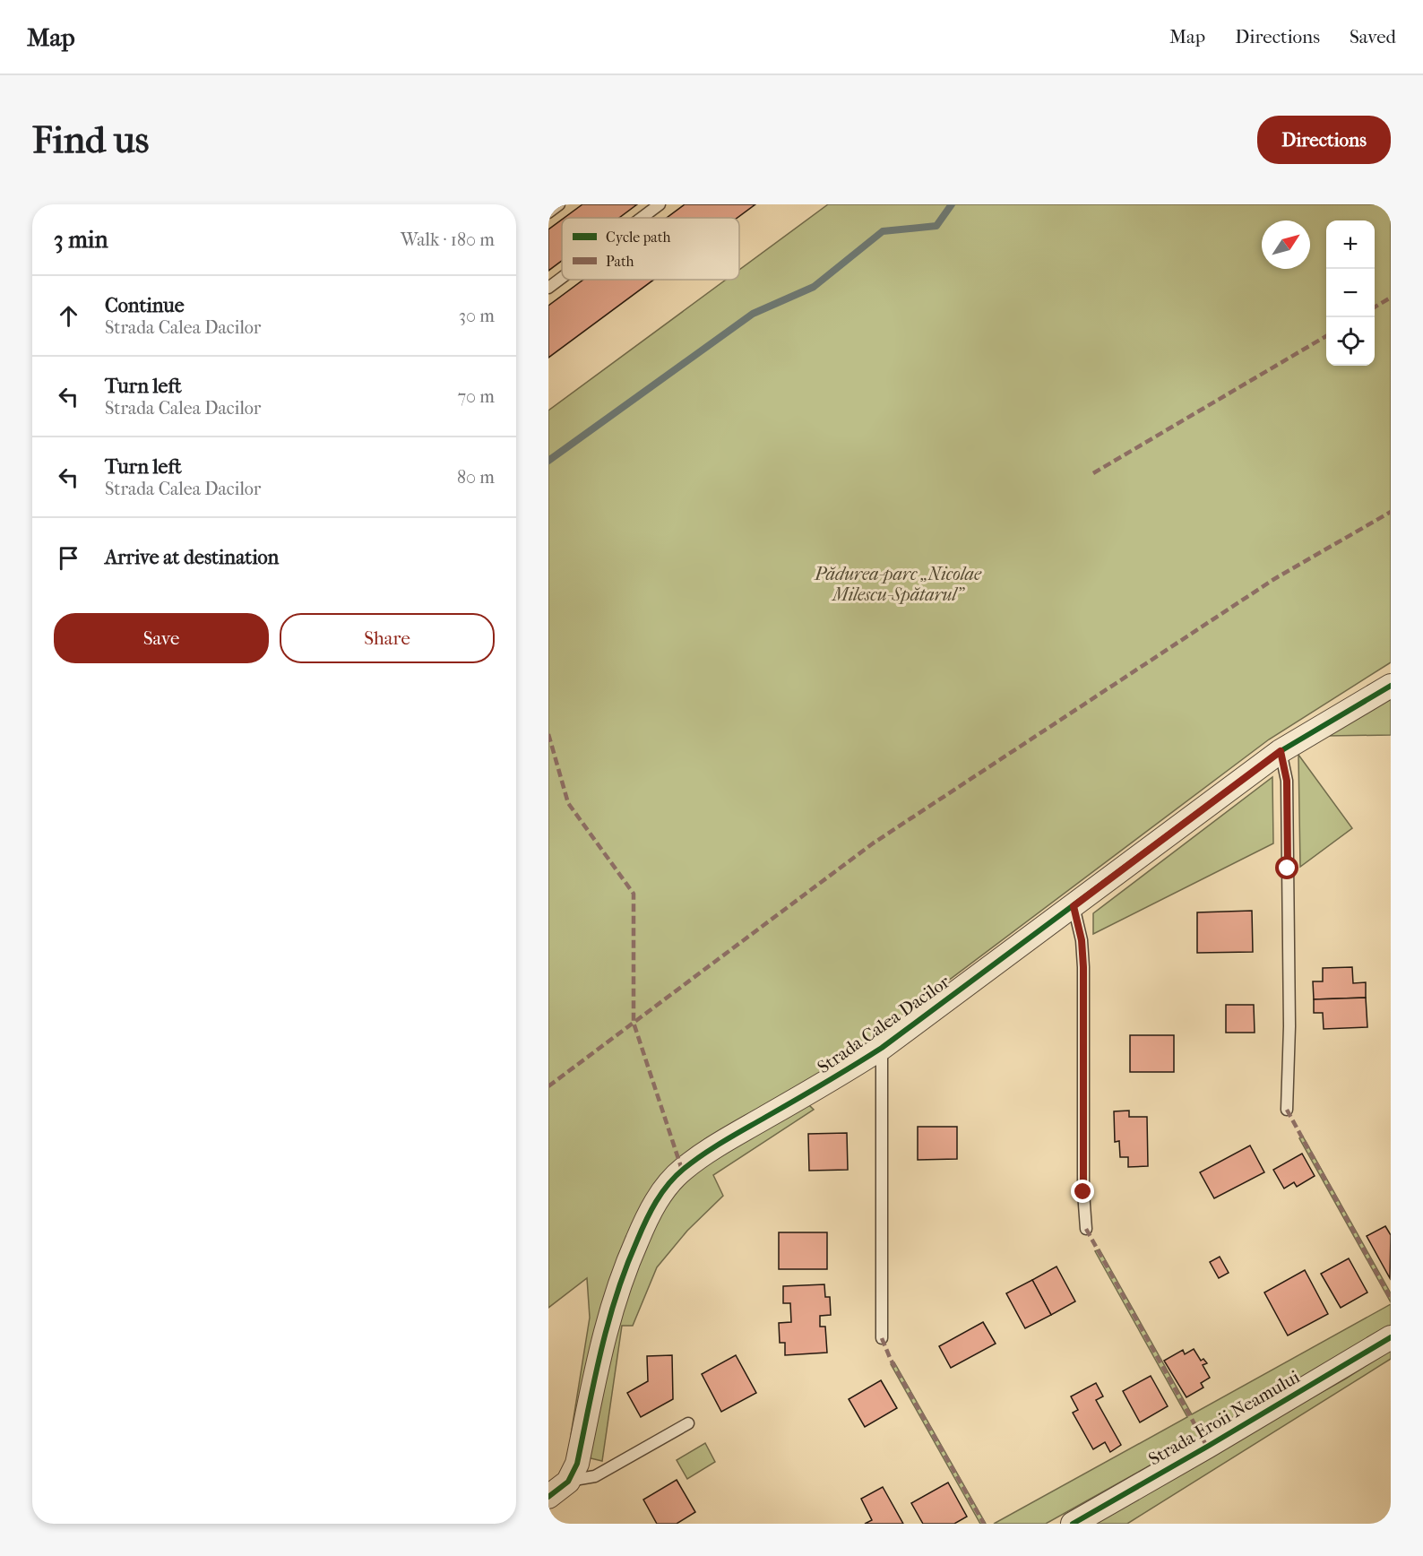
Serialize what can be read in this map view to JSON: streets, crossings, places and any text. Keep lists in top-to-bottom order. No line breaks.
{"streets":{"street":["Strada Calea Dacilor","Strada Eroii Neamului"]},"parks":["Pădurea-parc „Nicolae Milescu-Spătarul”"],"legend":["Cycle path","Path"],"north":"top right","page":{"header":"Map","nav":["Map","Directions","Saved"],"buttons":["Directions",["Save","Share"]],"title":"Find us","heading":["3 min","Walk · 180 m"],"map_buttons":["+","−"],"list":[["Continue","Strada Calea Dacilor","30 m"],["Turn left","Strada Calea Dacilor","70 m"],["Turn left","Strada Calea Dacilor","80 m"],"Arrive at destination"]}}
